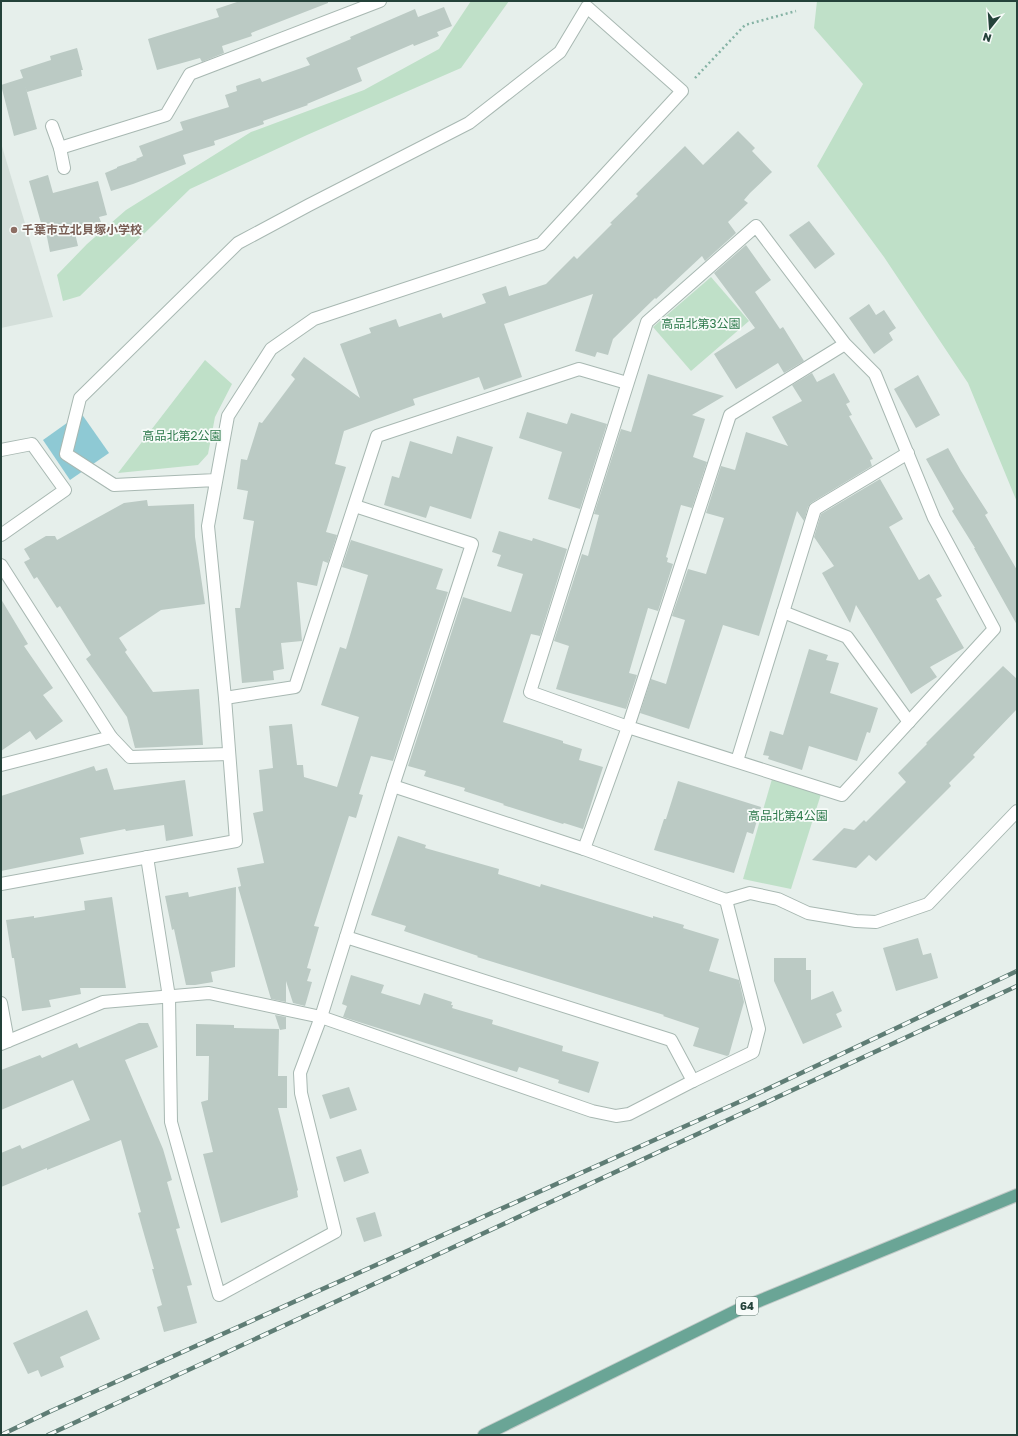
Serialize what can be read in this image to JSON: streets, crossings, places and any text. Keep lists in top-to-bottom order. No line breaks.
{"streets":{"main road":["64"]},"parks":["高品北第3公園","高品北第2公園","高品北第4公園"],"places":["千葉市立北貝塚小学校"],"north":"bottom"}
